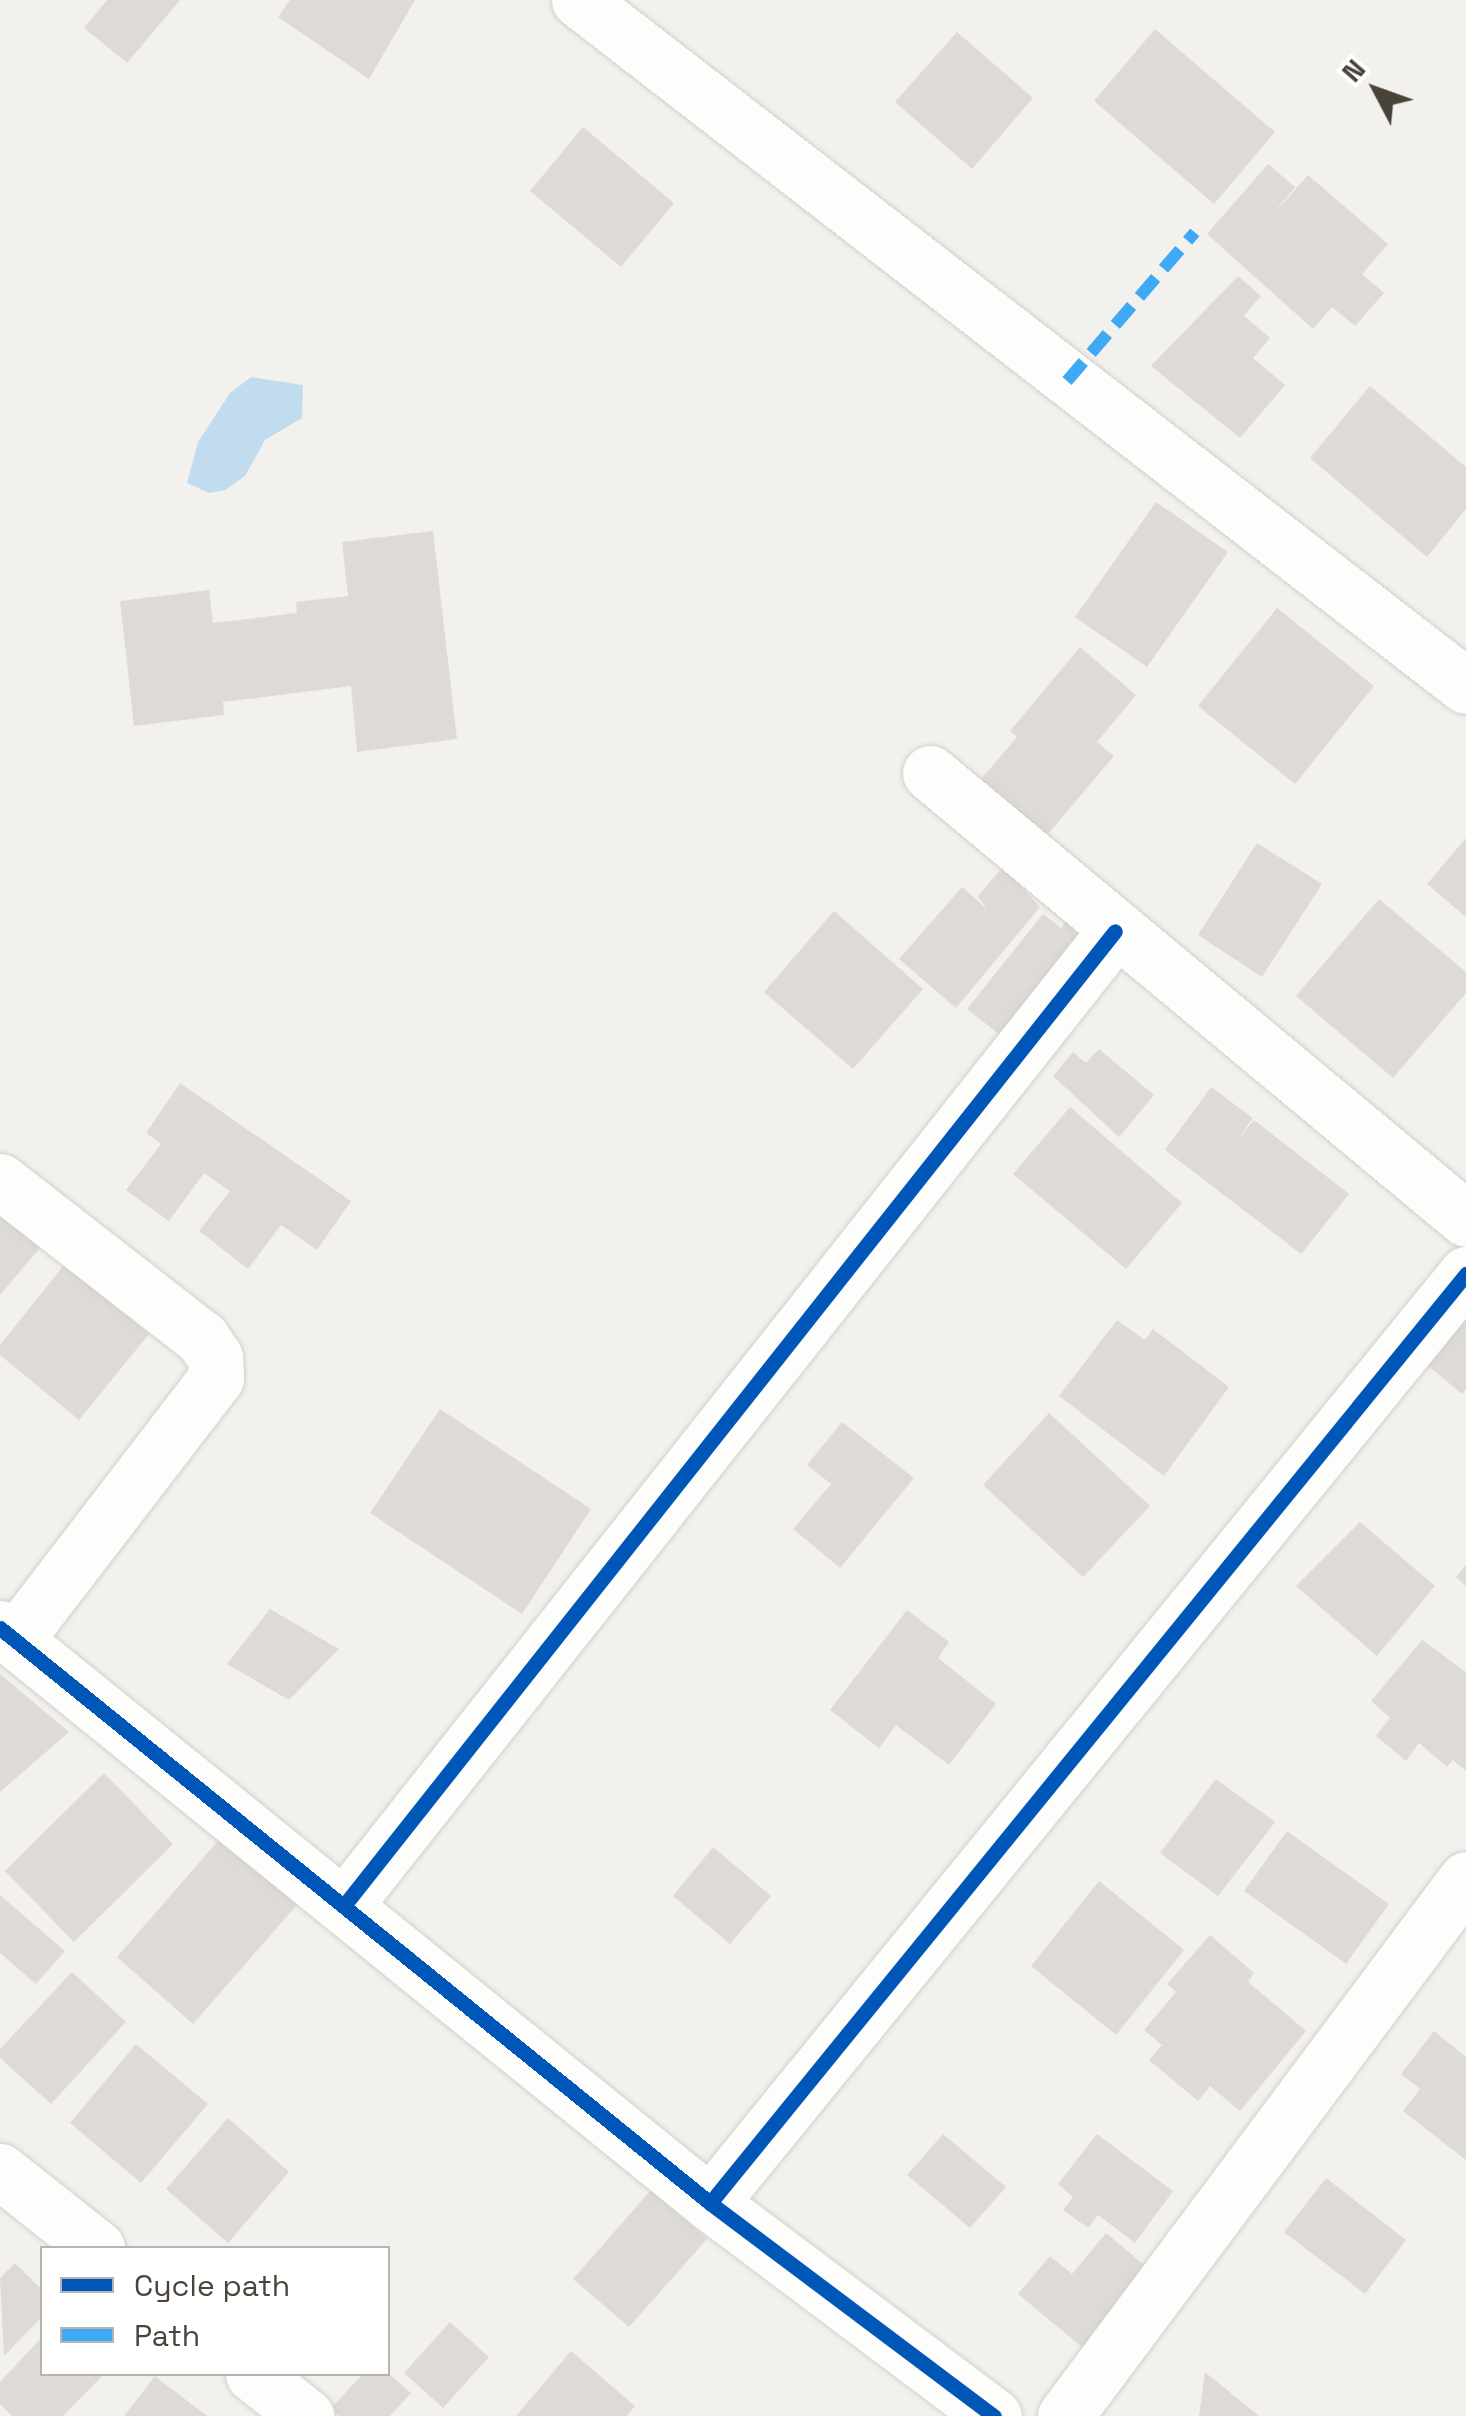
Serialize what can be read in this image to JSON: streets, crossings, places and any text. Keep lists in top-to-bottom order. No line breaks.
{"legend":["Cycle path","Path"],"north":"top left"}
